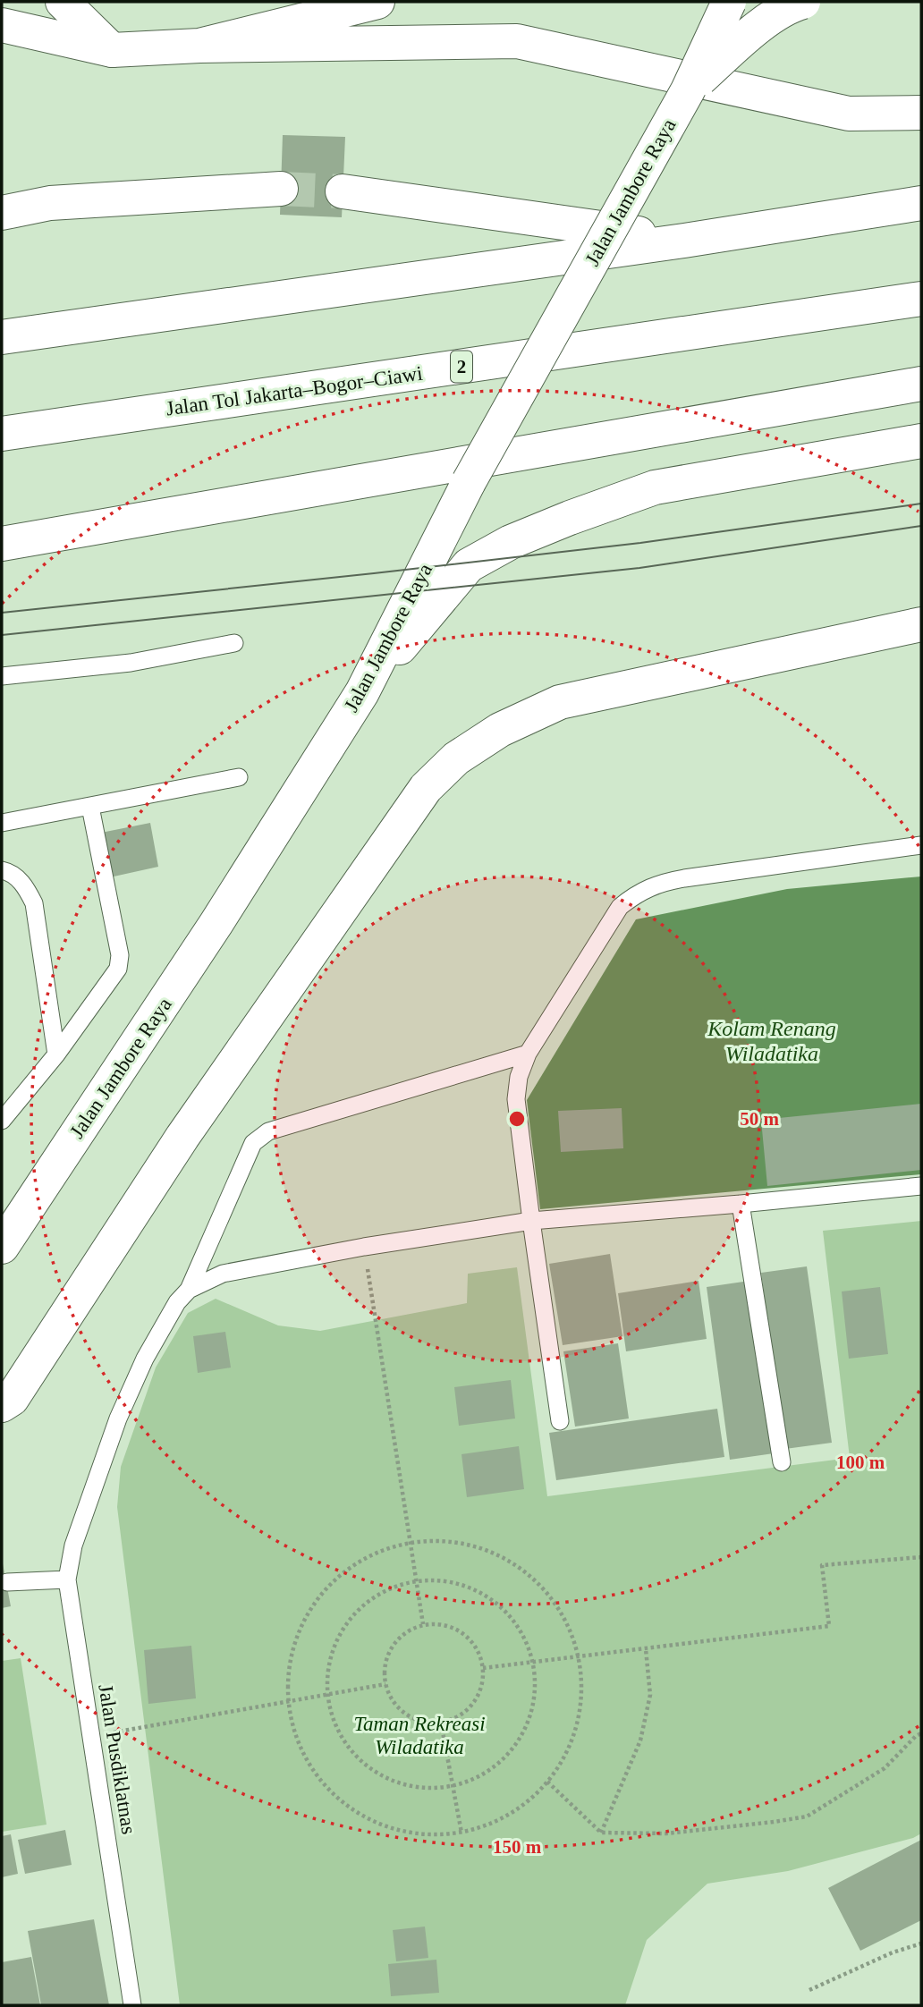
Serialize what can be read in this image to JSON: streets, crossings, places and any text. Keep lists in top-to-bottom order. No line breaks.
{"streets":{"main road":["Jalan Jambore Raya","2","Jalan Tol Jakarta–Bogor–Ciawi"],"lane":["Jalan Pusdiklatnas"]},"water":["Kolam Renang Wiladatika"],"parks":["Taman Rekreasi Wiladatika"],"rings":["50 m","100 m","150 m"]}
